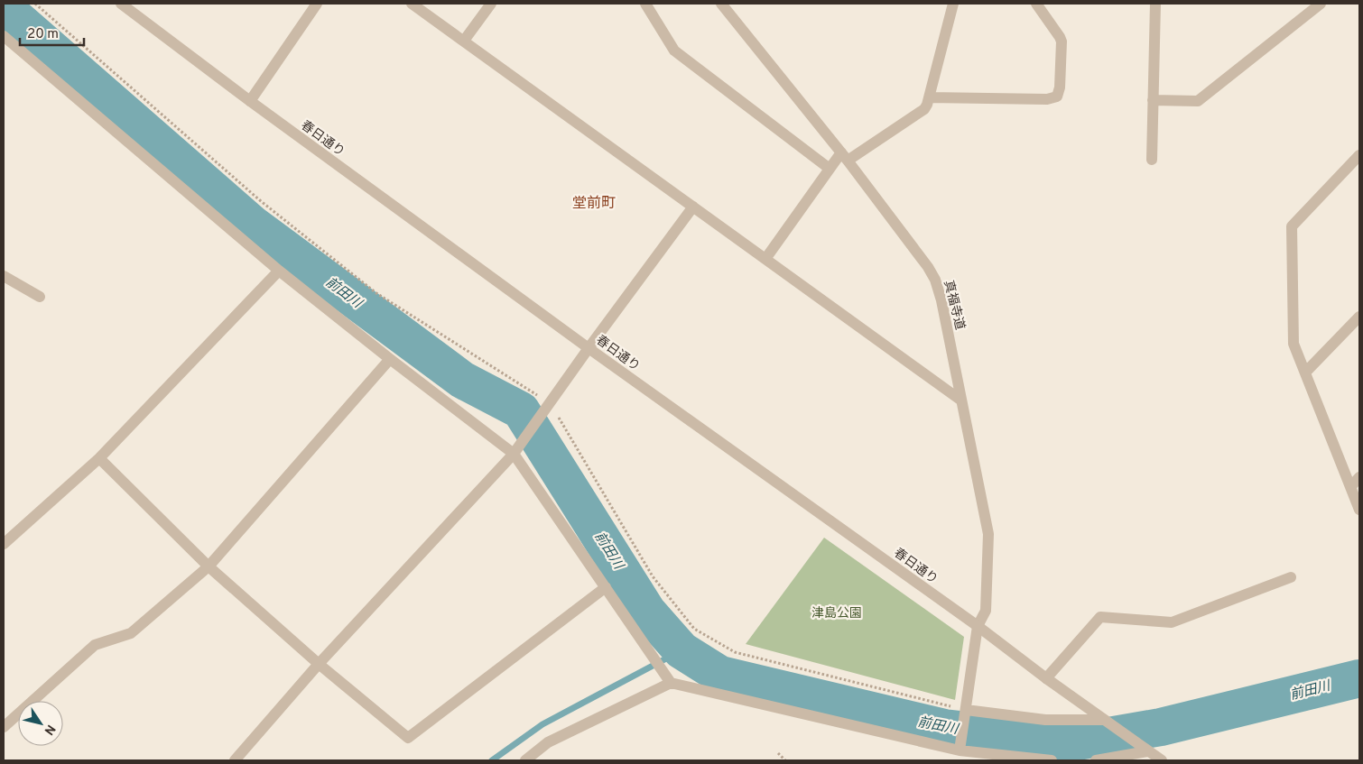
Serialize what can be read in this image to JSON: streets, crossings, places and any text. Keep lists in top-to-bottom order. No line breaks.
{"streets":{"street":["春日通り","真福寺道"]},"crossings":[["春日通り","真福寺道"]],"districts":["堂前町"],"water":["前田川"],"parks":["津島公園"],"scale_bar":"20 m","north":"bottom right"}
